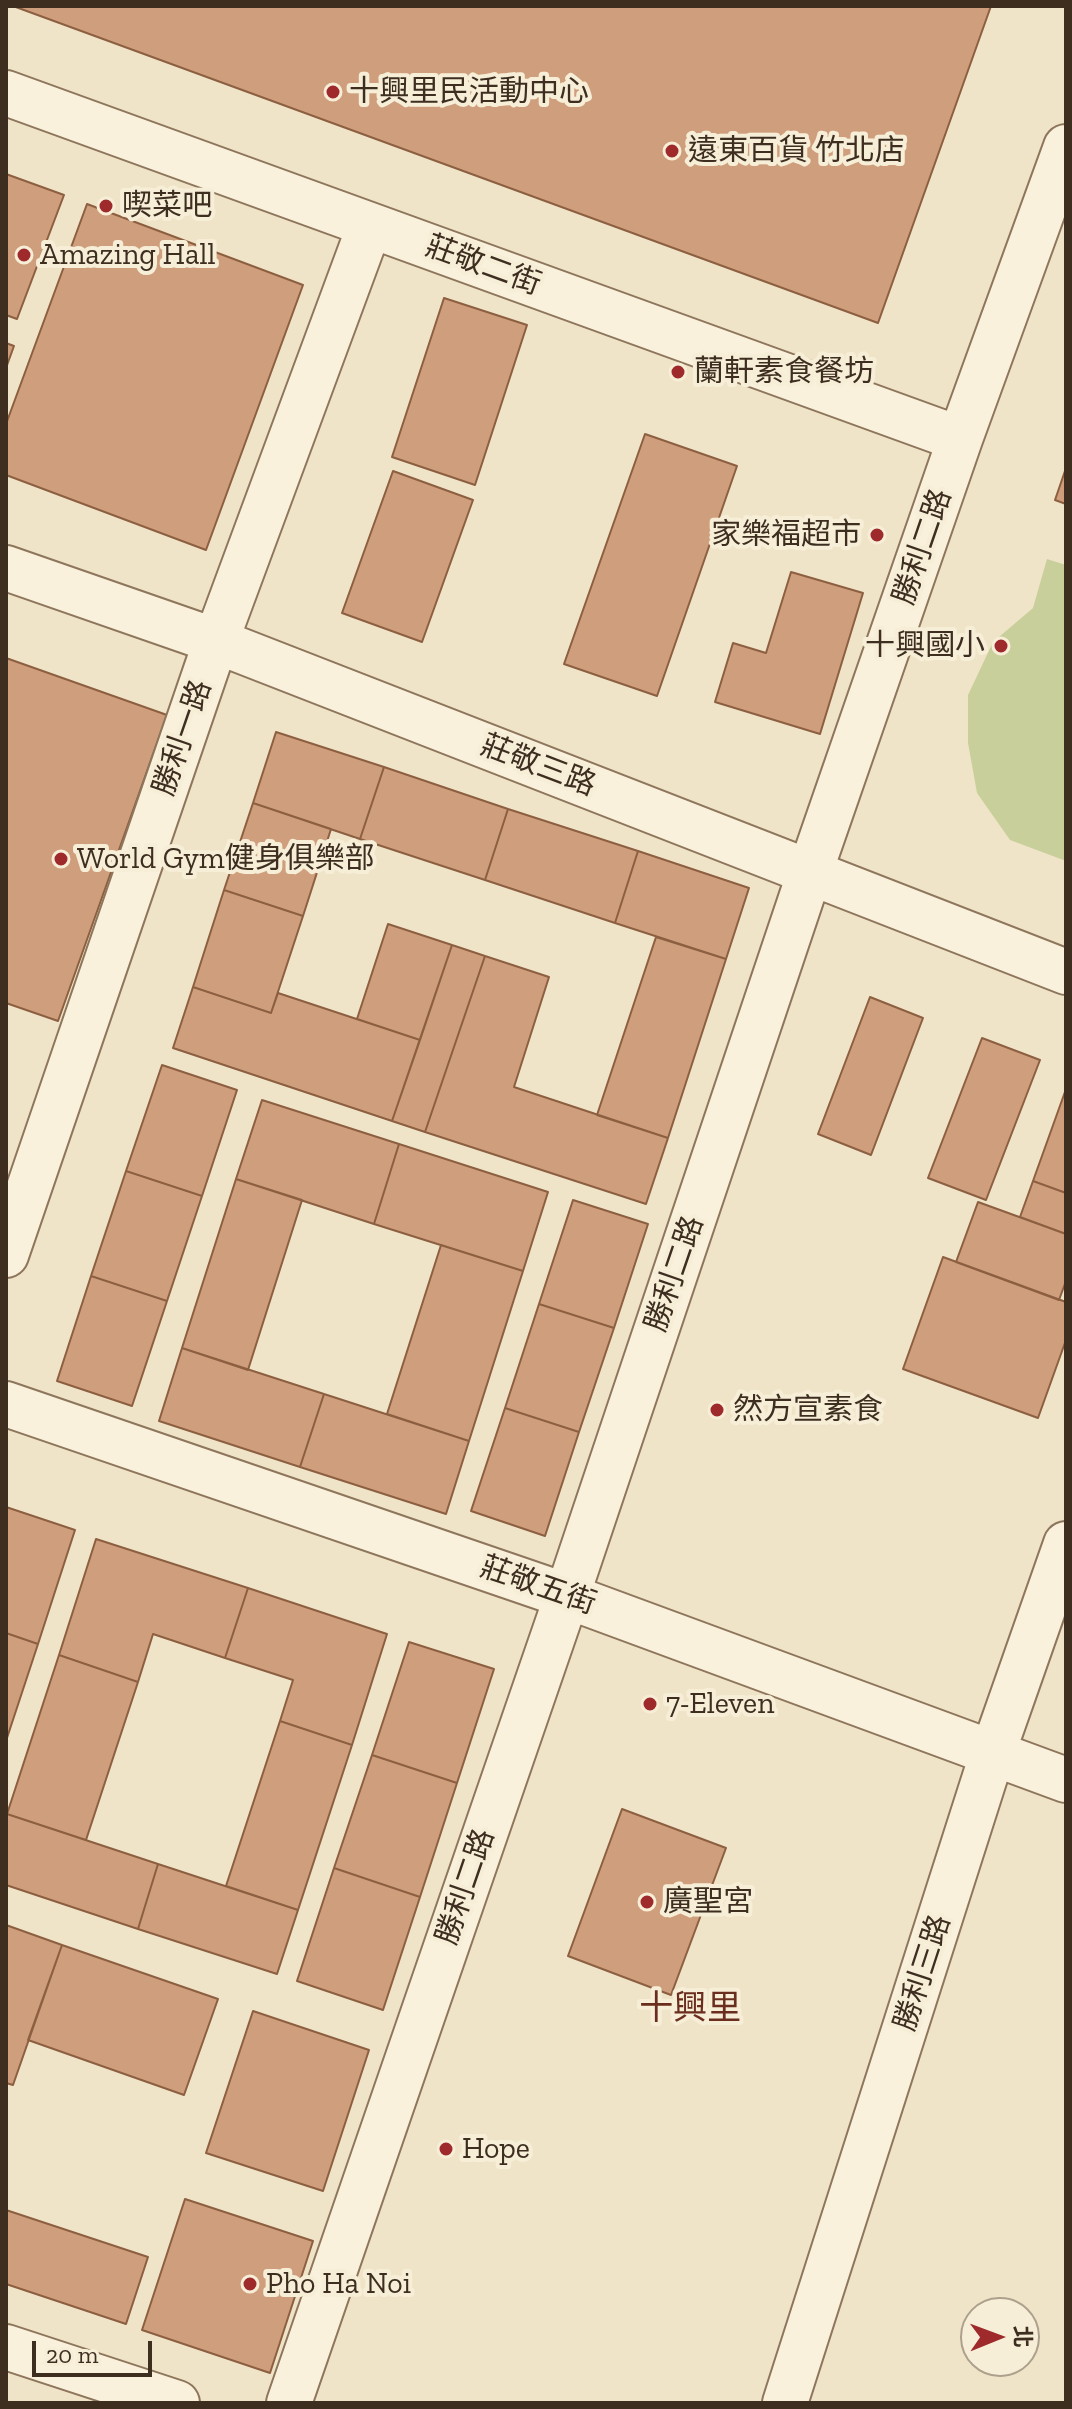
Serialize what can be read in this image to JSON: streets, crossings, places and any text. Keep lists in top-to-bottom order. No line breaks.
{"streets":{"street":["莊敬二街","勝利二路","勝利一路","莊敬三路","莊敬五街","勝利三路"]},"crossings":[["莊敬二街","勝利二路"],["莊敬二街","勝利一路"],["勝利二路","莊敬三路"],["勝利二路","莊敬五街"],["勝利一路","莊敬三路"],["莊敬五街","勝利三路"]],"districts":["十興里"],"places":["十興里民活動中心","遠東百貨 竹北店","喫菜吧","Amazing Hall","蘭軒素食餐坊","家樂福超市","十興國小","World Gym健身俱樂部","然方宣素食","7-Eleven","廣聖宮","Hope","Pho Ha Noi"],"scale_bar":"20 m","north":"right"}
